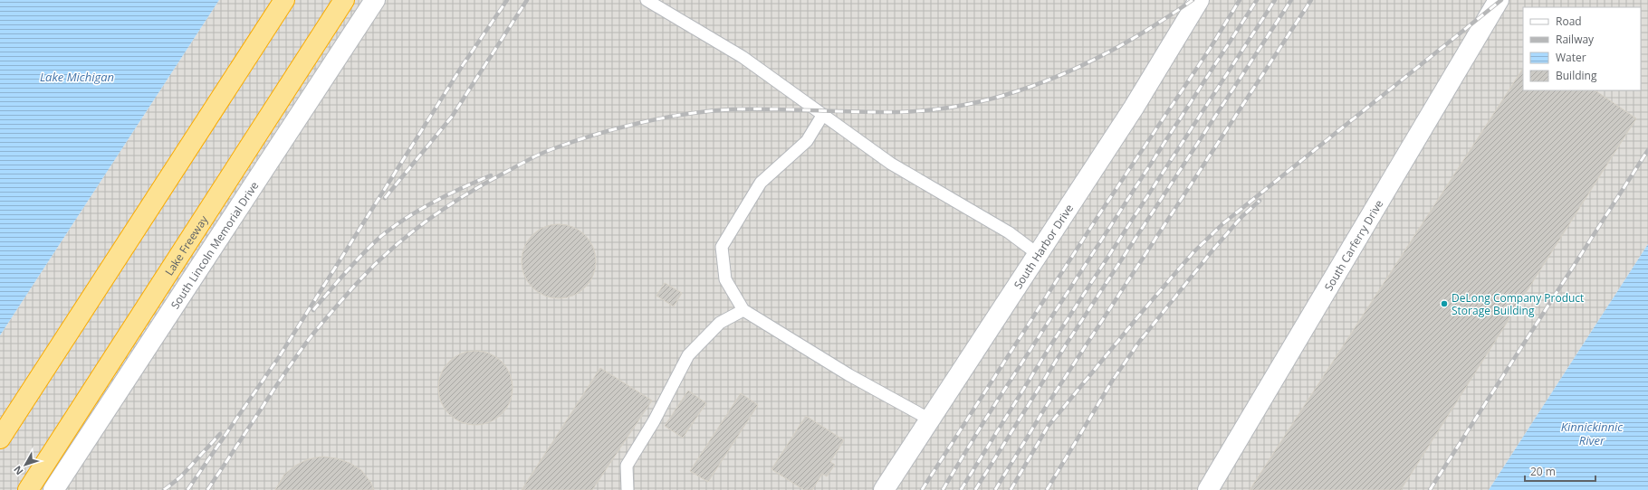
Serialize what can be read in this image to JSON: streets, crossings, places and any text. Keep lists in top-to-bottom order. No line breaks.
{"streets":{"highway":["Lake Freeway"],"street":["South Lincoln Memorial Drive","South Carferry Drive","South Harbor Drive"]},"water":["Lake Michigan","Kinnickinnic River"],"places":["DeLong Company Product Storage Building"],"legend":["Road","Railway","Water","Building"],"scale_bar":"20 m","north":"bottom left"}
